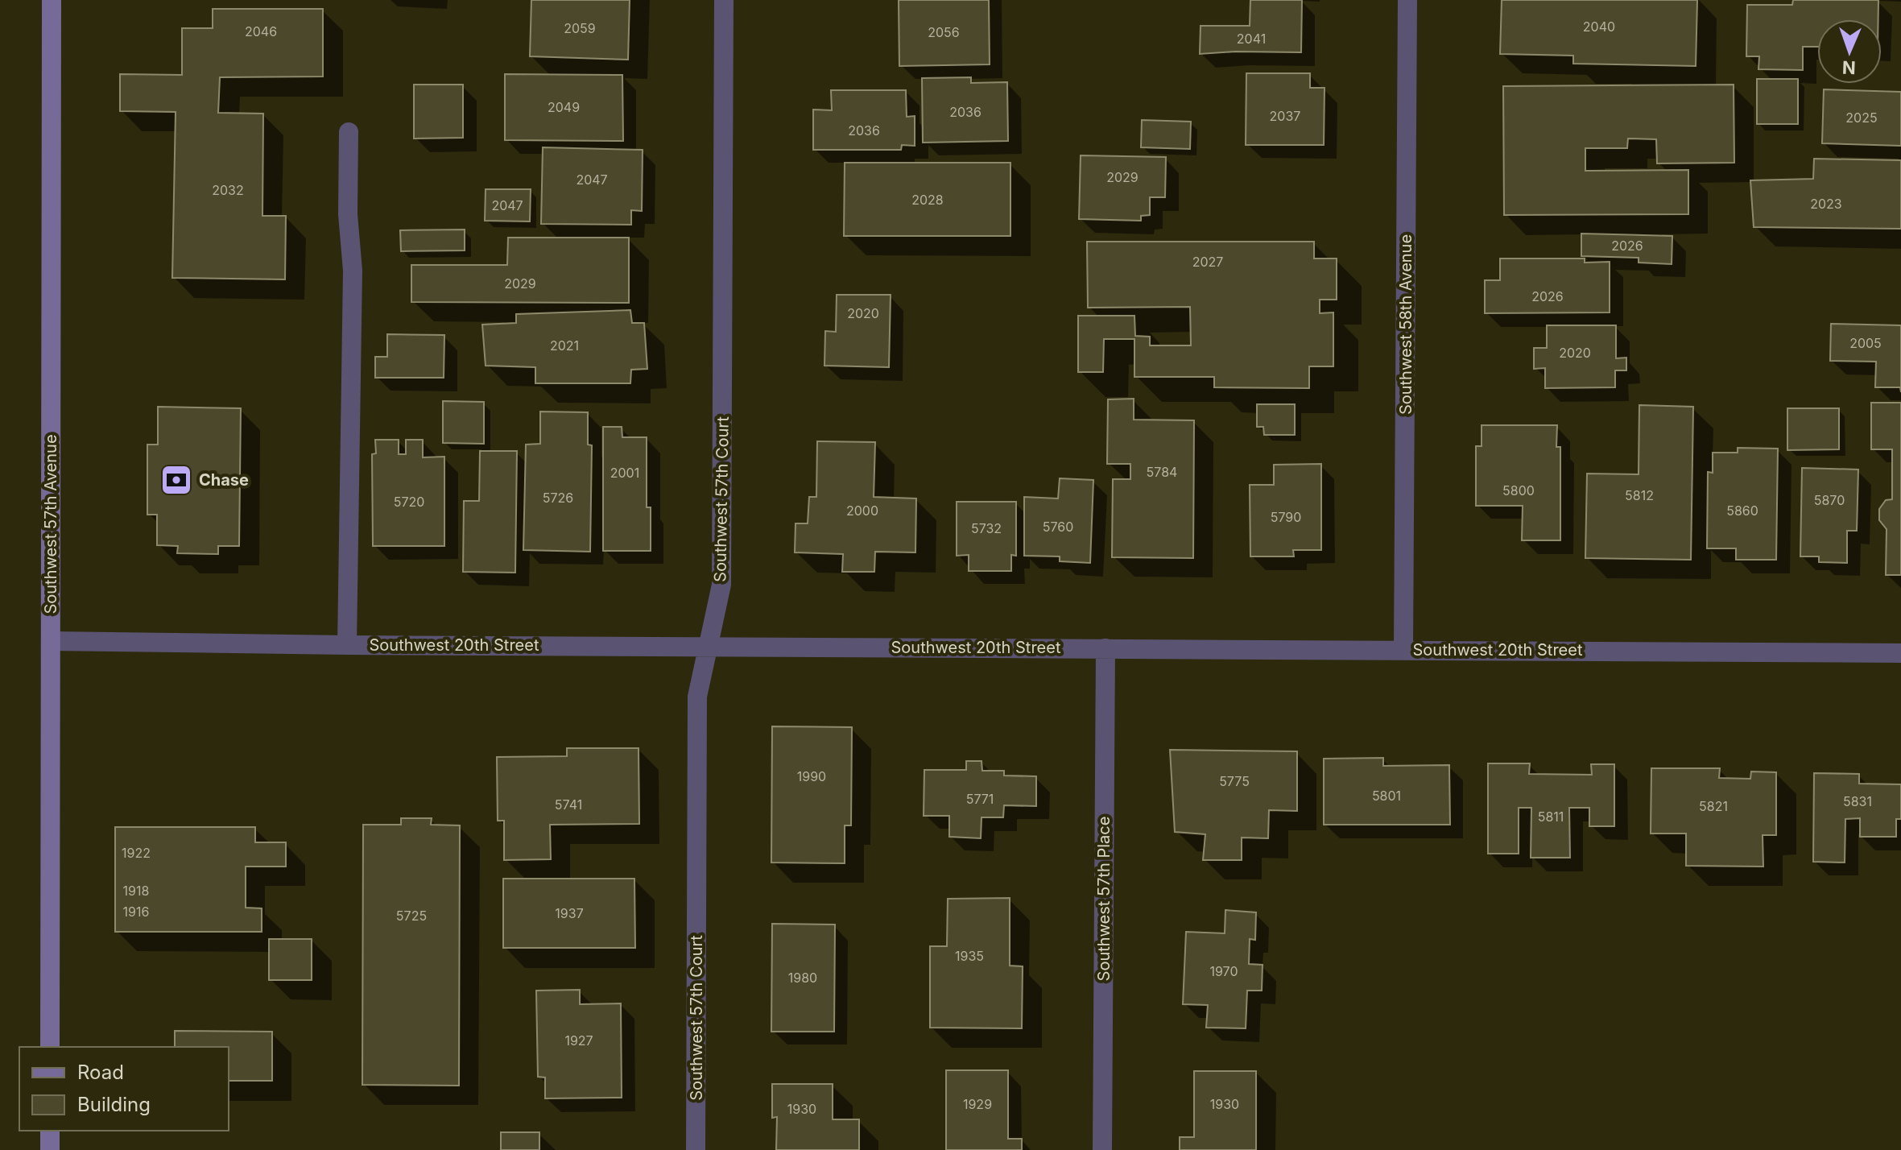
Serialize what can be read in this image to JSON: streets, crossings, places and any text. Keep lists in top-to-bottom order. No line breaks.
{"streets":{"main road":["Southwest 57th Avenue"],"street":["Southwest 58th Avenue","Southwest 57th Court","Southwest 20th Street","Southwest 57th Place"]},"crossings":[["Southwest 58th Avenue","Southwest 20th Street"],["Southwest 57th Court","Southwest 20th Street"],["Southwest 57th Avenue","Southwest 20th Street"],["Southwest 20th Street","Southwest 57th Place"]],"places":{"bank":["Chase"]},"house_numbers":["2040","2059","2046","2056","2041","2049","2036","2037","2025","2036","2029","2047","2032","2028","2023","2047","2026","2027","2029","2026","2020","2005","2021","2020","5784","2001","5800","5812","5726","5870","5720","2000","5860","5790","5760","5732","1990","5775","5801","5771","5831","5741","5821","5811","1922","1918","1916","1937","5725","1935","1970","1980","1927","1929","1930","1930"],"legend":["Road","Building"],"north":"bottom"}
